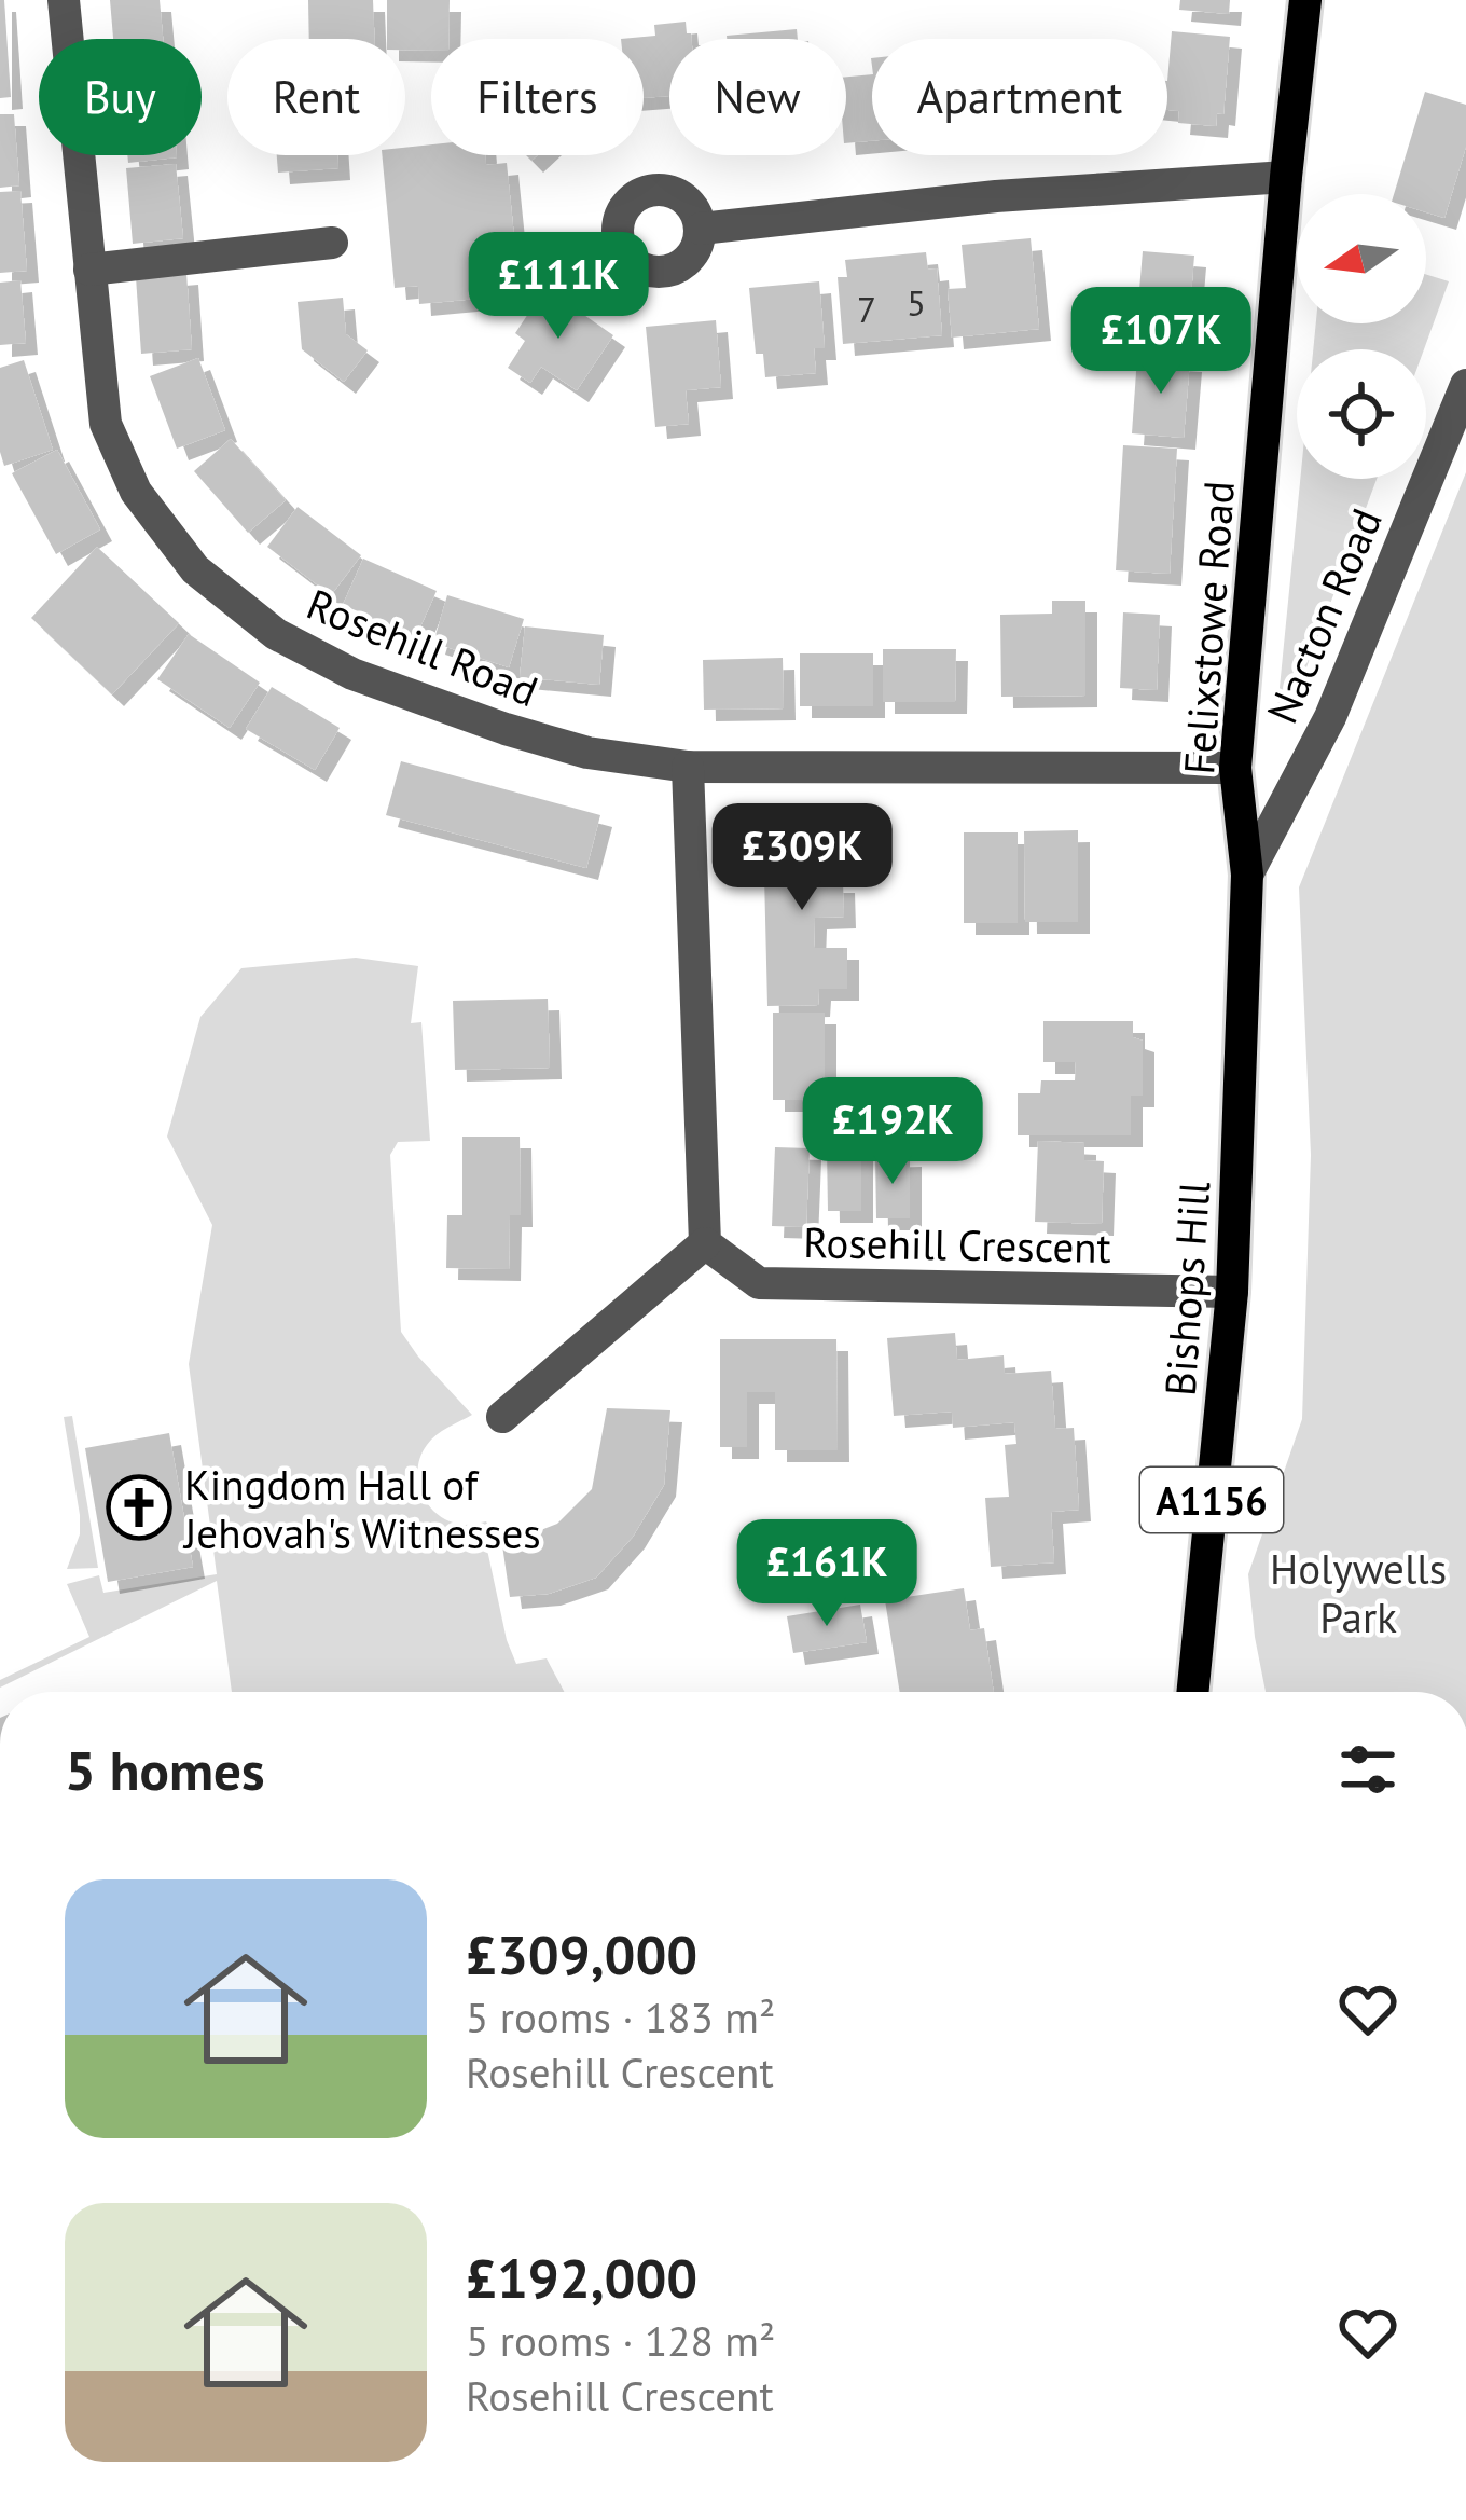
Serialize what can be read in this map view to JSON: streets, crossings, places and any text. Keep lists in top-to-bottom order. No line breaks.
{"streets":{"main road":["Felixstowe Road","Bishops Hill","A1156"],"street":["Nacton Road","Rosehill Road","Rosehill Crescent"]},"crossings":[["Nacton Road","Felixstowe Road"],["Nacton Road","Bishops Hill"],["Felixstowe Road","Rosehill Road"],["Felixstowe Road","Bishops Hill"],["Rosehill Crescent","Bishops Hill"]],"parks":["Holywells Park"],"places":{"church":["Kingdom Hall of Jehovah's Witnesses"]},"house_numbers":["5","7"],"north":"left","page":{"chip":["Buy","Rent","Filters","New","Apartment"],"price":["£111K","£107K","£309K","£192K","£161K"],"heading":"5 homes","list":[{"name":"£309,000","note":"5 rooms · 183 m² · Rosehill Crescent"},{"name":"£192,000","note":"5 rooms · 128 m² · Rosehill Crescent"}]}}
